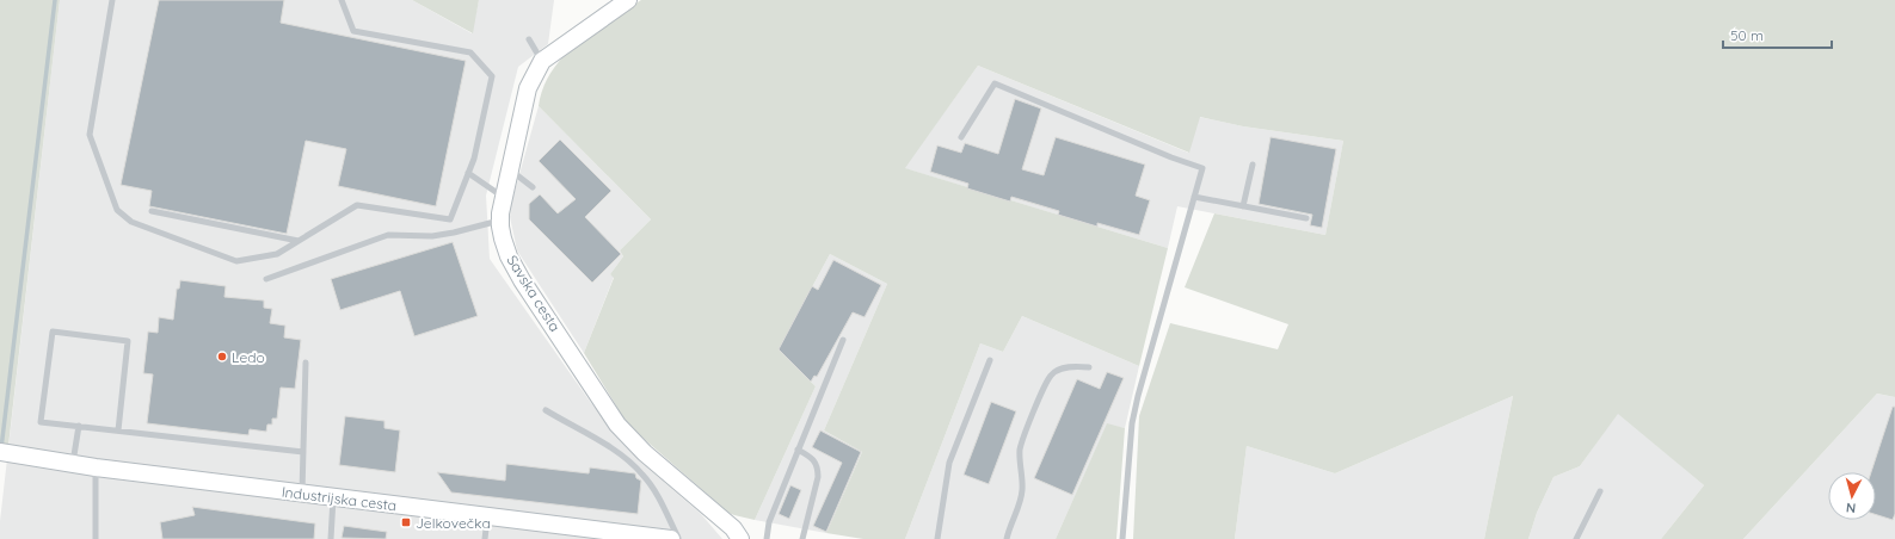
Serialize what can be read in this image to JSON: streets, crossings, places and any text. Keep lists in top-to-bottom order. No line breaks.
{"streets":{"street":["Savska cesta","Industrijska cesta"]},"places":{"other":["Ledo"],"transit":["Jelkovečka"]},"scale_bar":"50 m","north":"bottom"}
